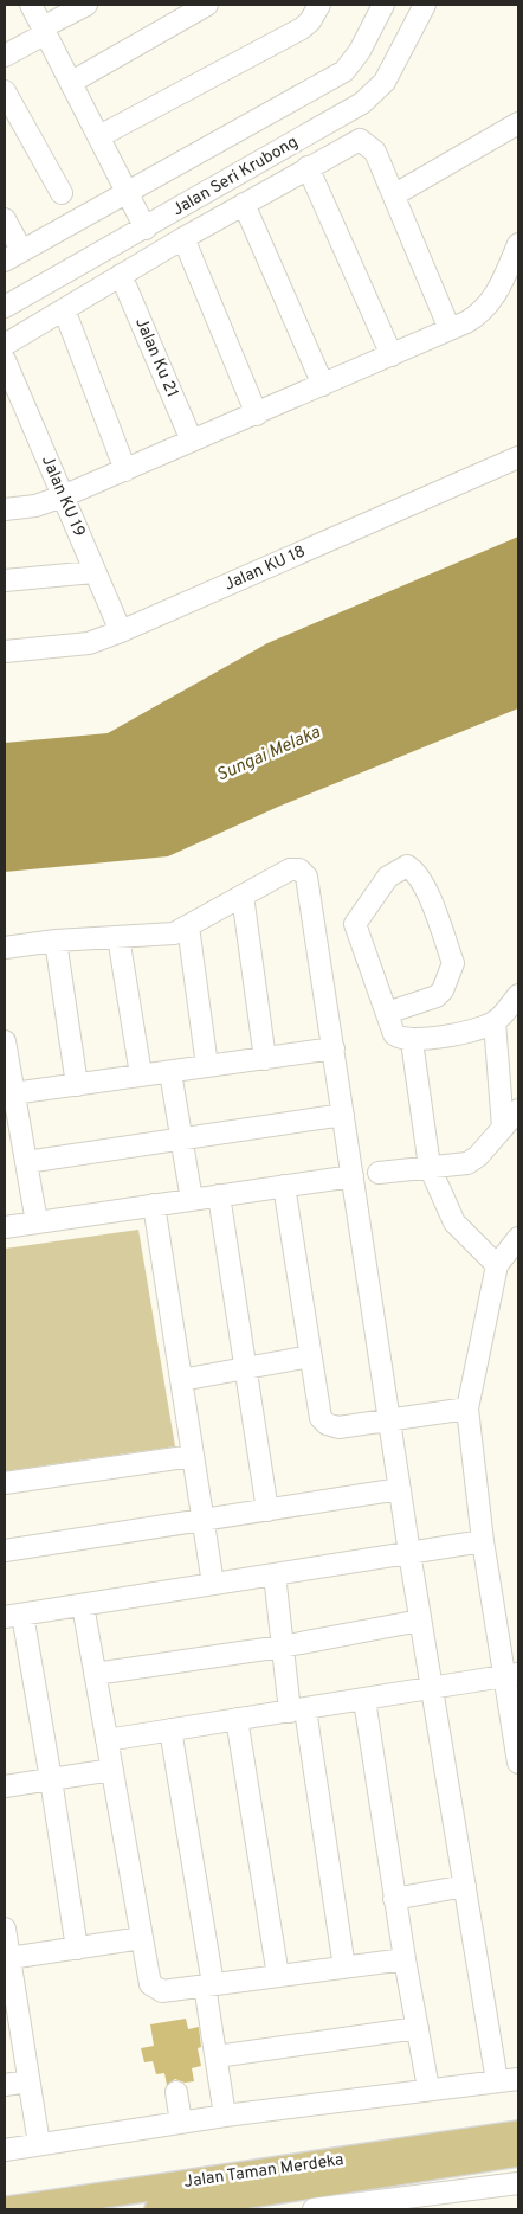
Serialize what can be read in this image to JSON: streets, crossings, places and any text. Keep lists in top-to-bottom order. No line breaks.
{"streets":{"main road":["Jalan Taman Merdeka"],"street":["Jalan Seri Krubong","Jalan Ku 21","Jalan KU 19","Jalan KU 18"]},"crossings":[["Jalan KU 19","Jalan KU 18"]],"water":["Sungai Melaka"]}
